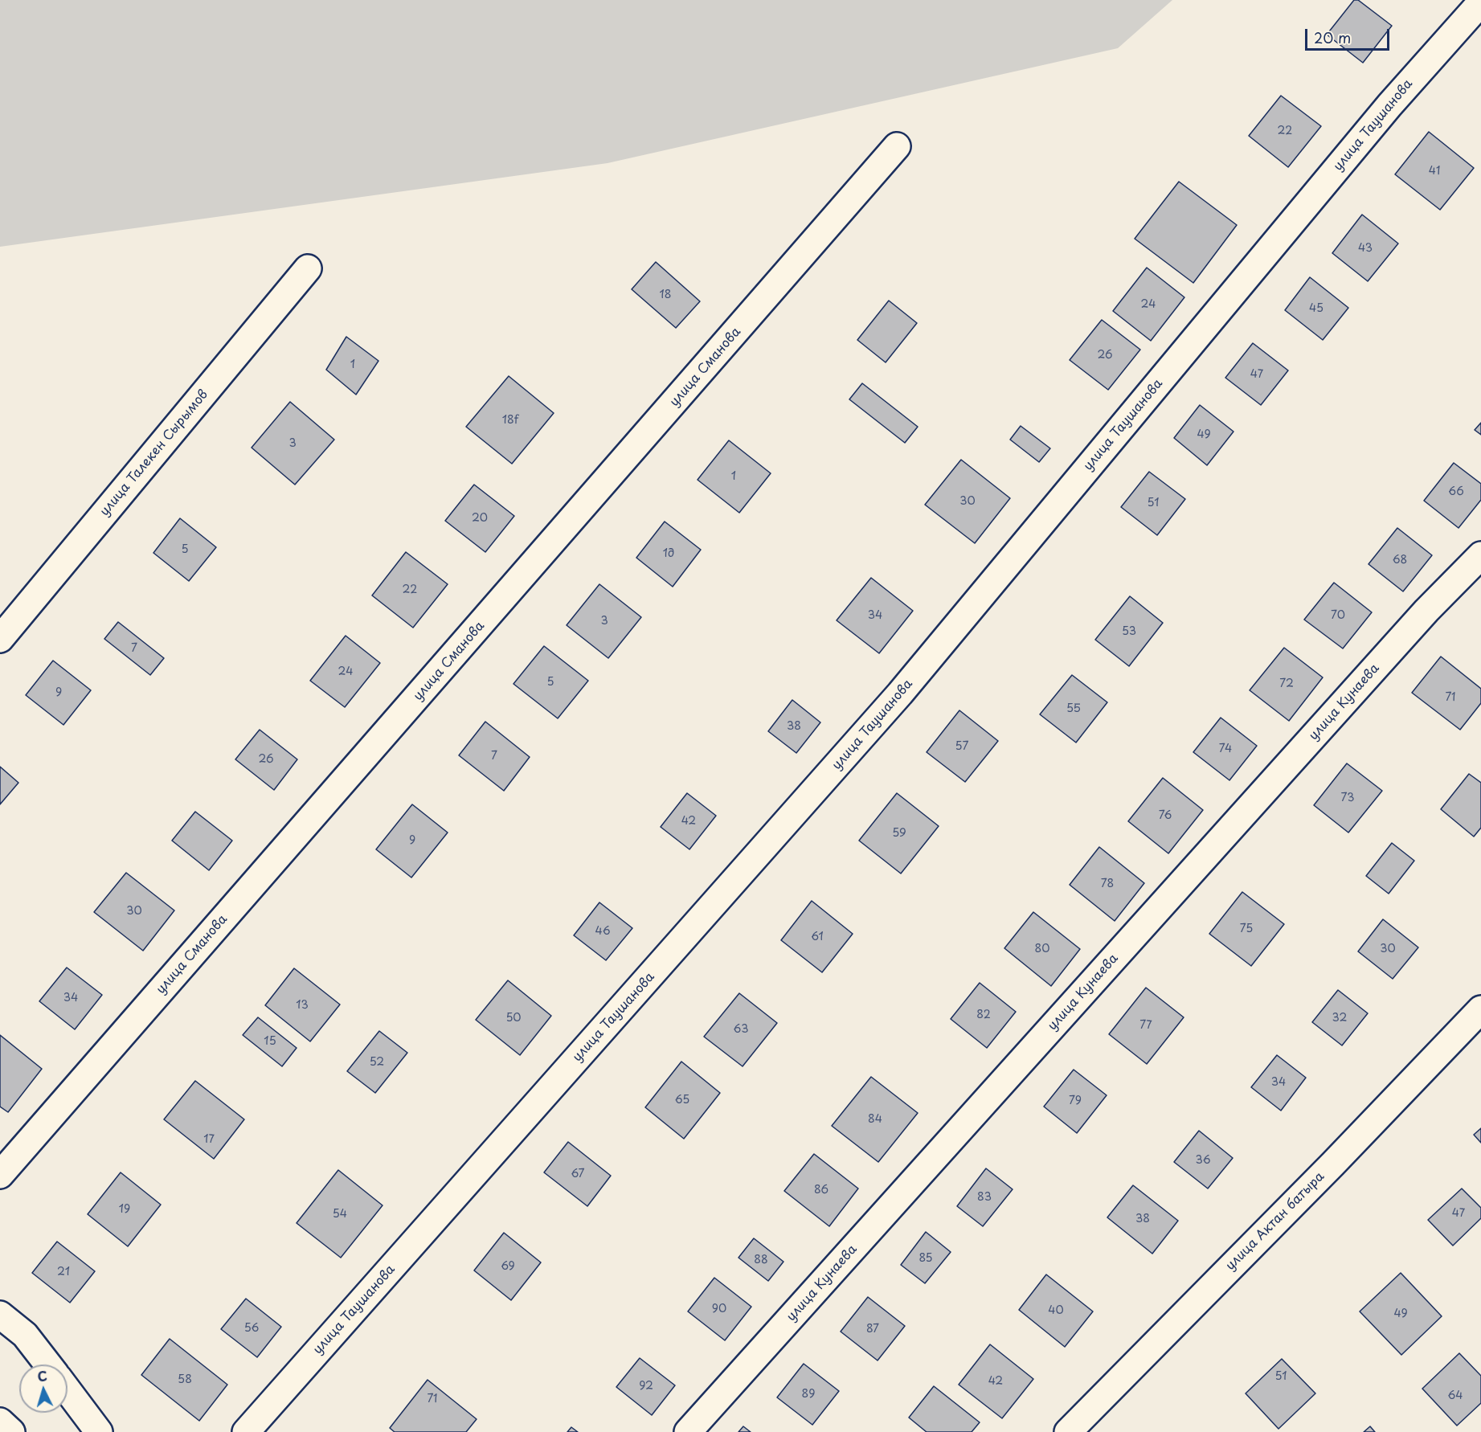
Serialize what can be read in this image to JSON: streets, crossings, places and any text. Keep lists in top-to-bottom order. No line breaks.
{"streets":{"street":["улица Таушанова","улица Сманова","улица Талекен Сырымов","улица Кунаева","улица Актан батыра"]},"house_numbers":["22","41","43","18","24","45","26","1","47","18f","49","3","1","66","30","51","20","5","1д","68","22","34","70","3","53","7","24","5","72","9","71","55","38","57","74","7","26","73","76","42","59","9","78","30","75","46","61","80","30","34","13","82","50","32","77","63","15","52","34","65","79","84","17","36","67","86","83","19","47","54","38","85","88","69","21","90","40","49","56","87","51","58","42","92","89","64","71"],"scale_bar":"20 m","north":"top"}
